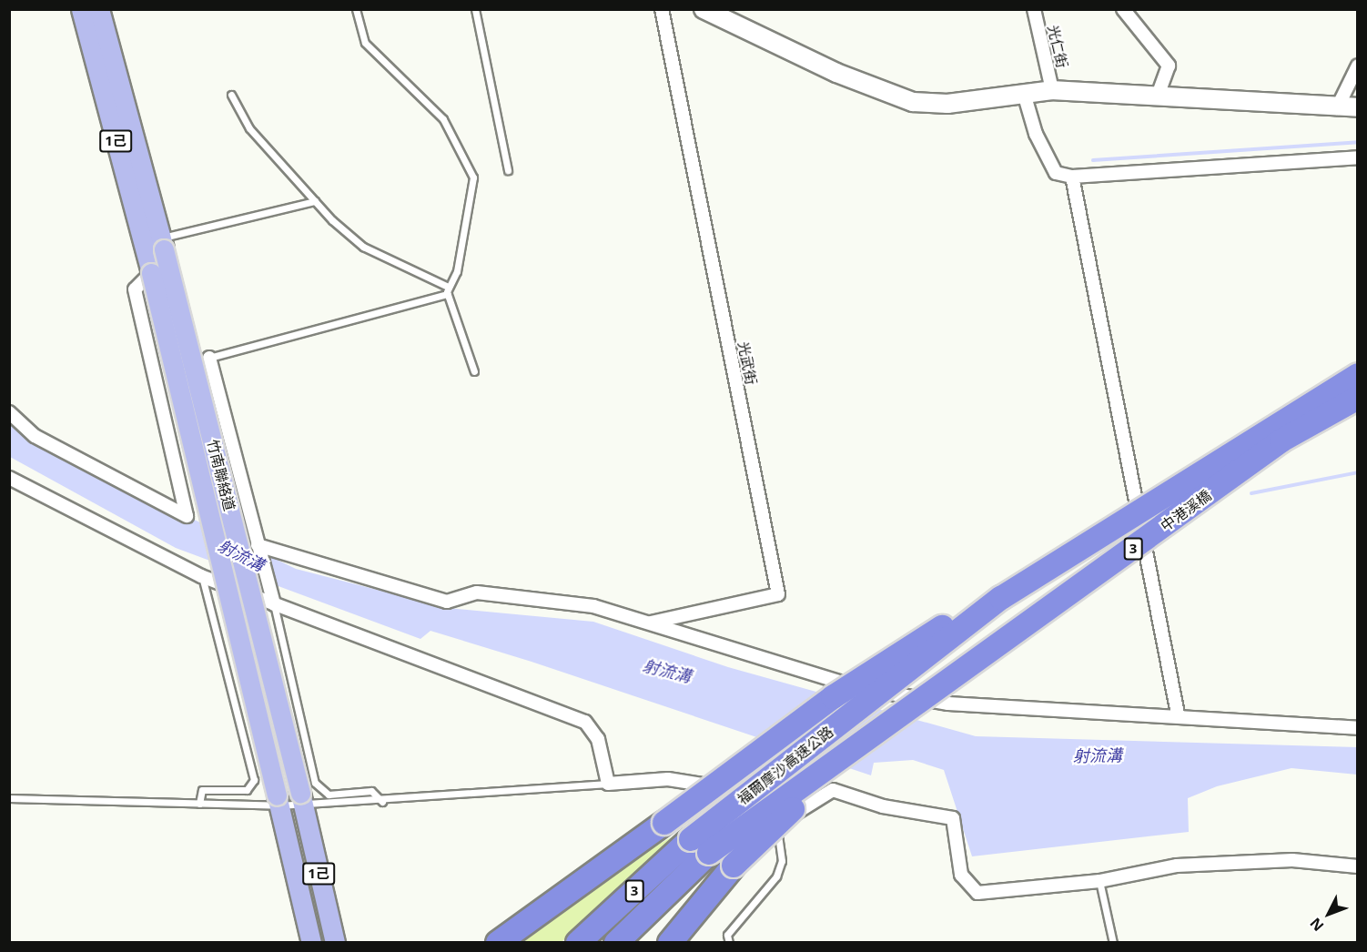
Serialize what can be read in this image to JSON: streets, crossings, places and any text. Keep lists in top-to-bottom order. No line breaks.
{"streets":{"highway":["中港溪橋","3","福爾摩沙高速公路"],"main road":["1己","竹南聯絡道"],"street":["光仁街","光武街"]},"crossings":[["中港溪橋","福爾摩沙高速公路"]],"water":["射流溝"],"north":"bottom left"}
